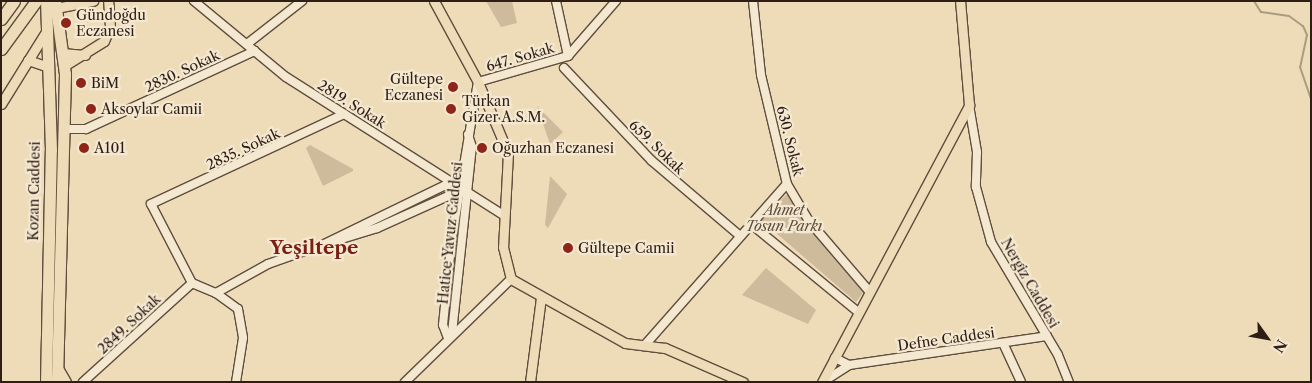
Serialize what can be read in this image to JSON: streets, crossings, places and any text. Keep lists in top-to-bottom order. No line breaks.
{"streets":{"highway":["Kozan Caddesi"],"street":["647. Sokak","2830. Sokak","2819. Sokak","630. Sokak","659. Sokak","2835. Sokak","Hatice Yavuz Caddesi","Nergiz Caddesi","2849. Sokak","Defne Caddesi"]},"crossings":[["2830. Sokak","2819. Sokak"],["2830. Sokak","Kozan Caddesi"],["2819. Sokak","2835. Sokak"],["2819. Sokak","Hatice Yavuz Caddesi"],["2835. Sokak","2849. Sokak"],["Nergiz Caddesi","Defne Caddesi"]],"districts":["Yeşiltepe"],"parks":["Ahmet Tosun Parkı"],"places":["Gündoğdu Eczanesi","BiM","Gültepe Eczanesi","Aksoylar Camii","Türkan Gizer A.S.M.","A101","Oğuzhan Eczanesi","Gültepe Camii"],"north":"bottom right"}
